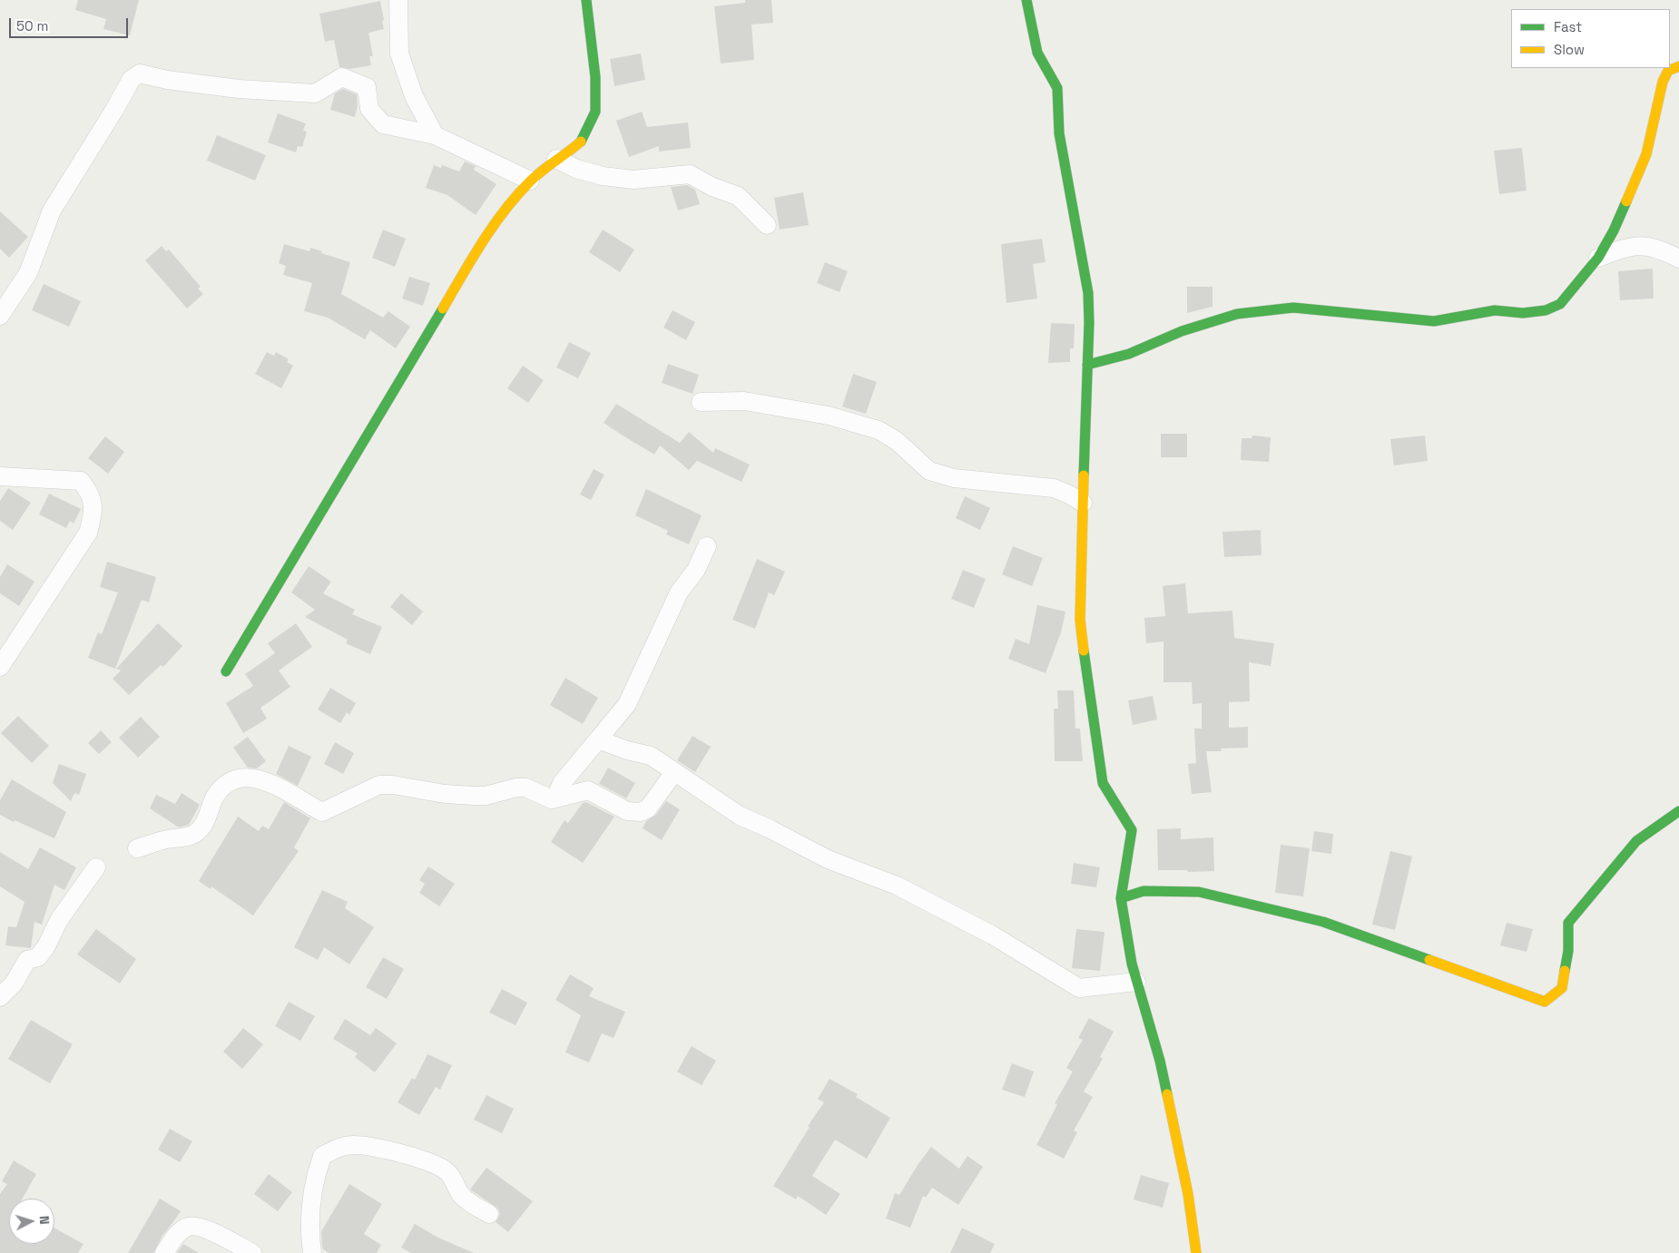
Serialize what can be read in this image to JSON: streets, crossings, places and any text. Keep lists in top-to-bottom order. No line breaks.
{"legend":["Fast","Slow"],"scale_bar":"50 m","north":"right"}
